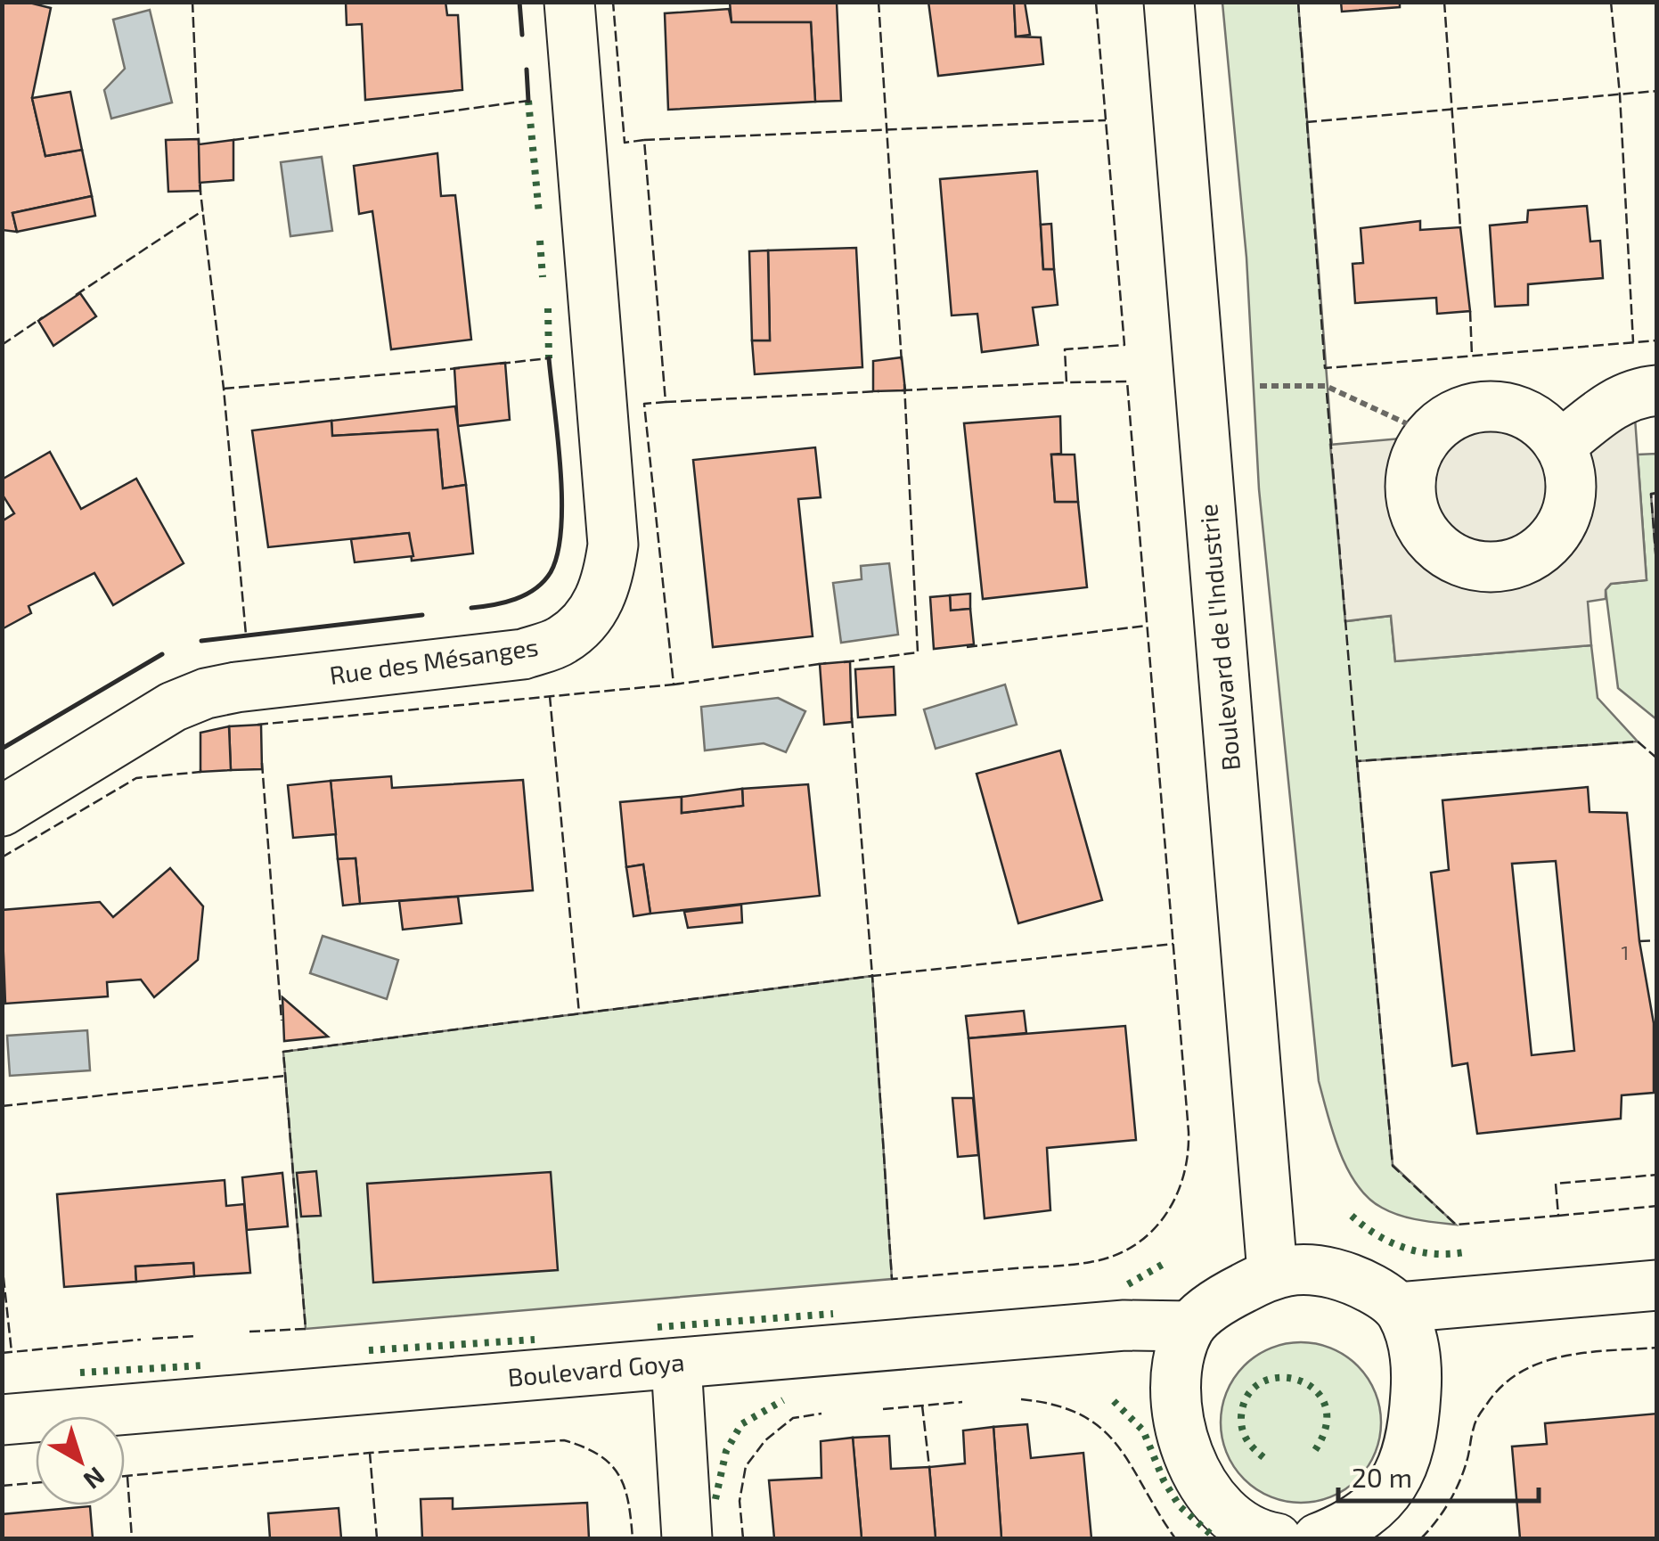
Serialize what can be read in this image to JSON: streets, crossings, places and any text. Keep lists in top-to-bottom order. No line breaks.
{"streets":{"street":["Boulevard de l'Industrie","Rue des Mésanges","Boulevard Goya"]},"house_numbers":["1"],"scale_bar":"20 m","north":"bottom right"}
